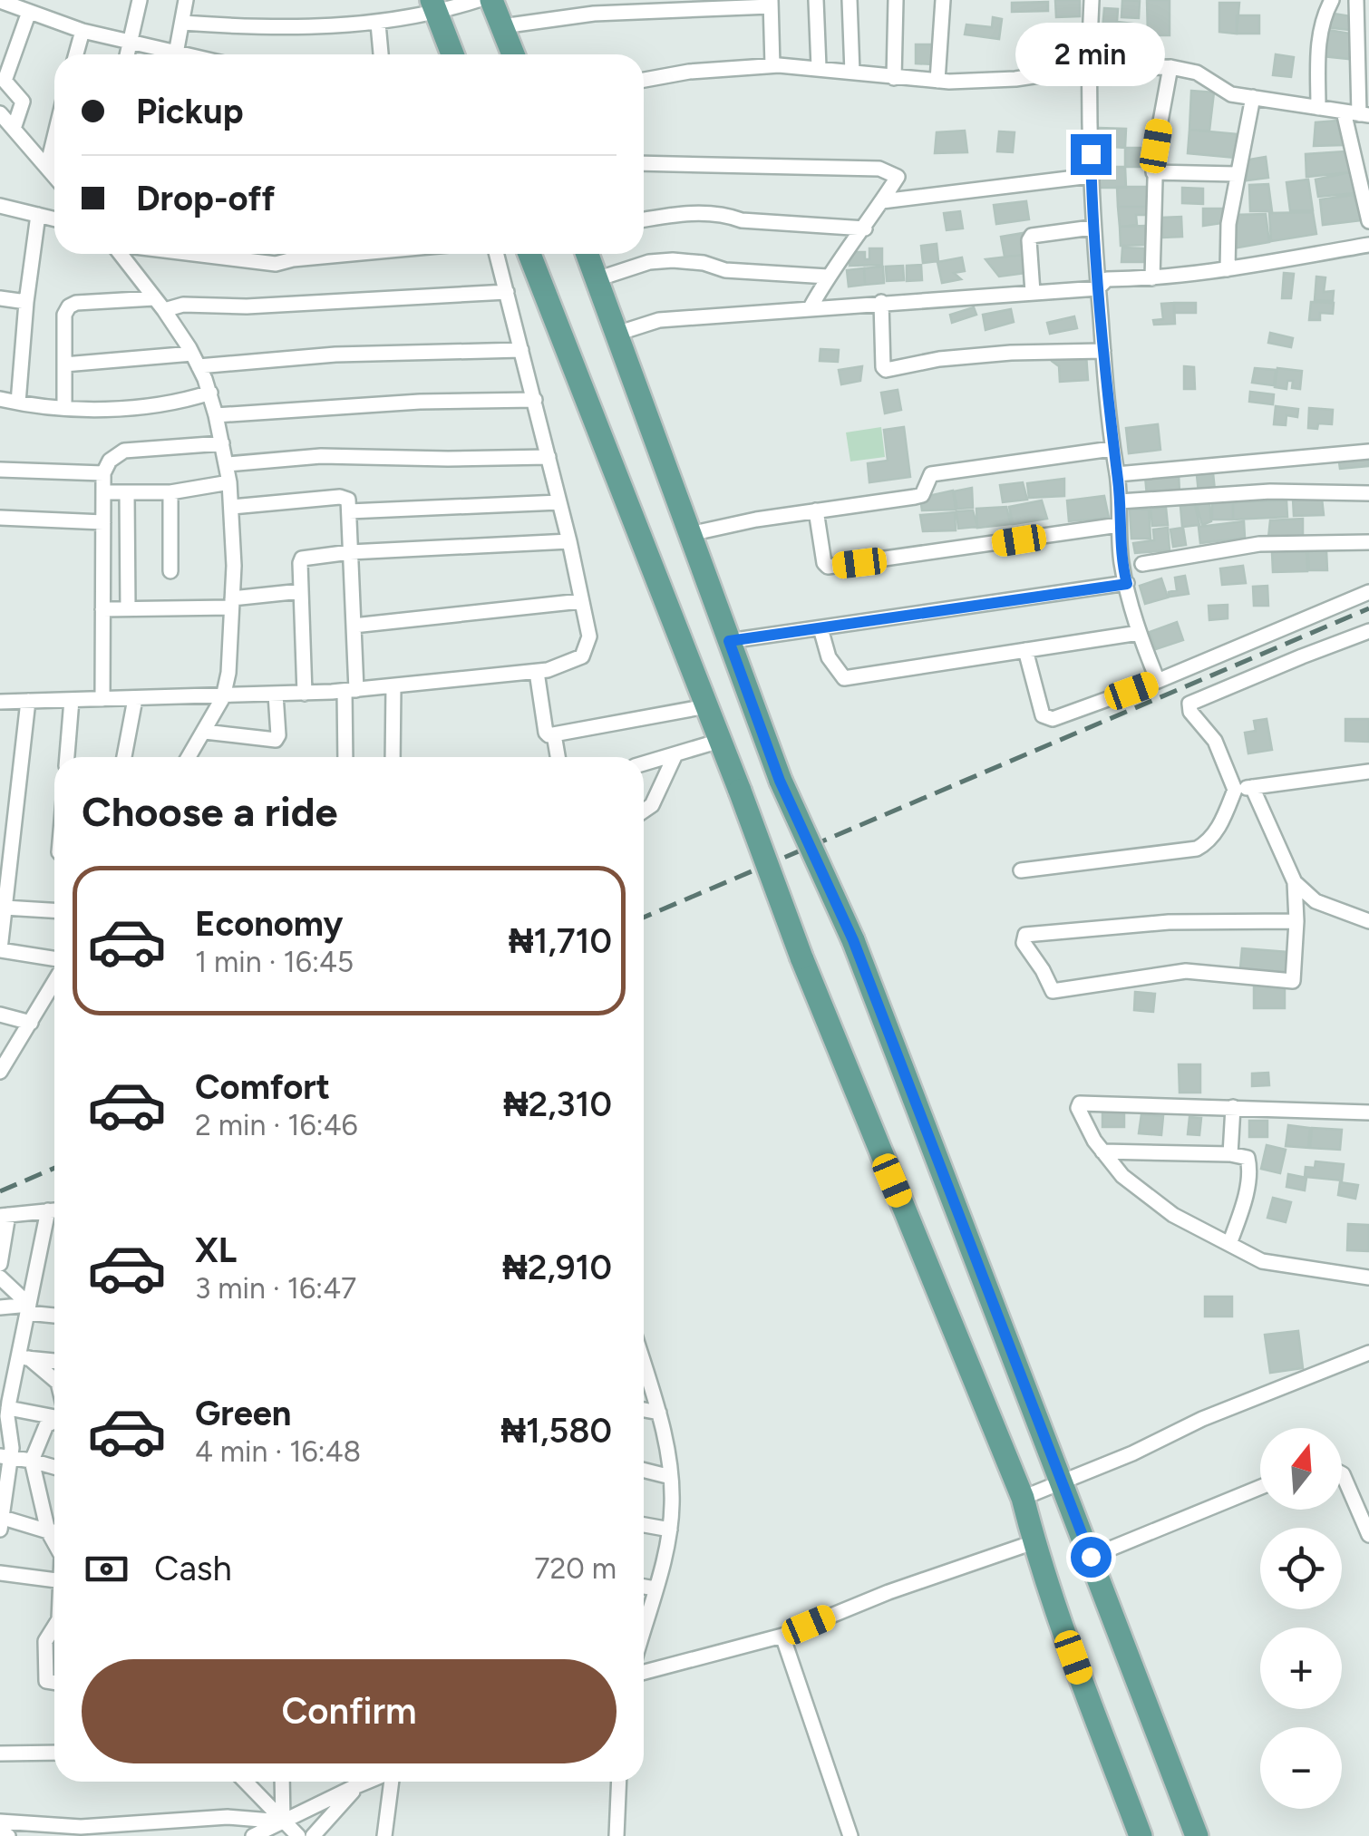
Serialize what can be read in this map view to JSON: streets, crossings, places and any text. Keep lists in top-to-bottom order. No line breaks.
{"north":"top","page":{"bubble":"2 min","banner":["Pickup","Drop-off"],"heading":"Choose a ride","list":[{"name":"Economy","note":"1 min · 16:45","value":"₦1,710"},{"name":"Comfort","note":"2 min · 16:46","value":"₦2,310"},{"name":"XL","note":"3 min · 16:47","value":"₦2,910"},{"name":"Green","note":"4 min · 16:48","value":"₦1,580"}],"map_buttons":["+","−"],"pay":["Cash","720 m"],"buttons":"Confirm"}}
